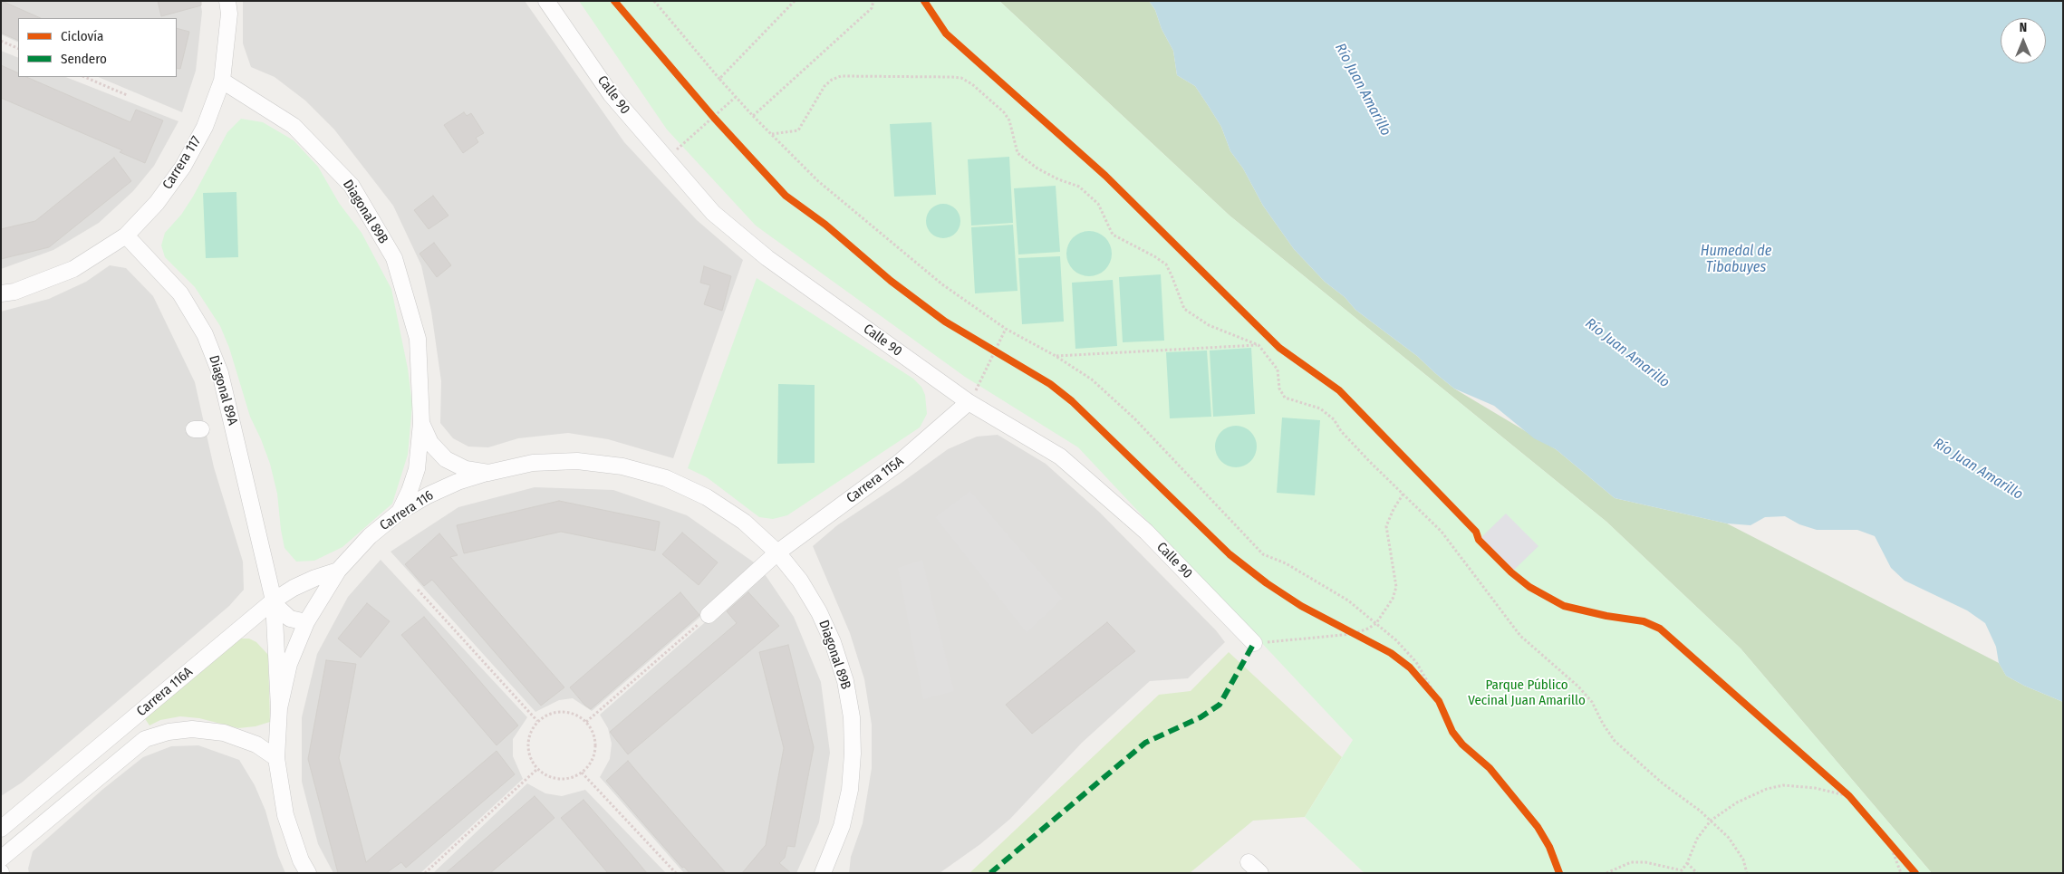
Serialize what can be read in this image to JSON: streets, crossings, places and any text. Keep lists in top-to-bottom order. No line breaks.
{"streets":{"street":["Calle 90","Carrera 117","Diagonal 89B","Diagonal 89A","Carrera 115A","Carrera 116","Carrera 116A"]},"crossings":[["Calle 90","Carrera 115A"],["Carrera 117","Diagonal 89B"],["Carrera 117","Diagonal 89A"],["Diagonal 89B","Carrera 115A"],["Diagonal 89B","Carrera 116"],["Diagonal 89A","Carrera 116"],["Diagonal 89A","Carrera 116A"],["Carrera 116","Carrera 116A"]],"water":["Río Juan Amarillo","Humedal de Tibabuyes"],"parks":["Parque Público Vecinal Juan Amarillo"],"legend":["Ciclovía","Sendero"],"north":"top"}
